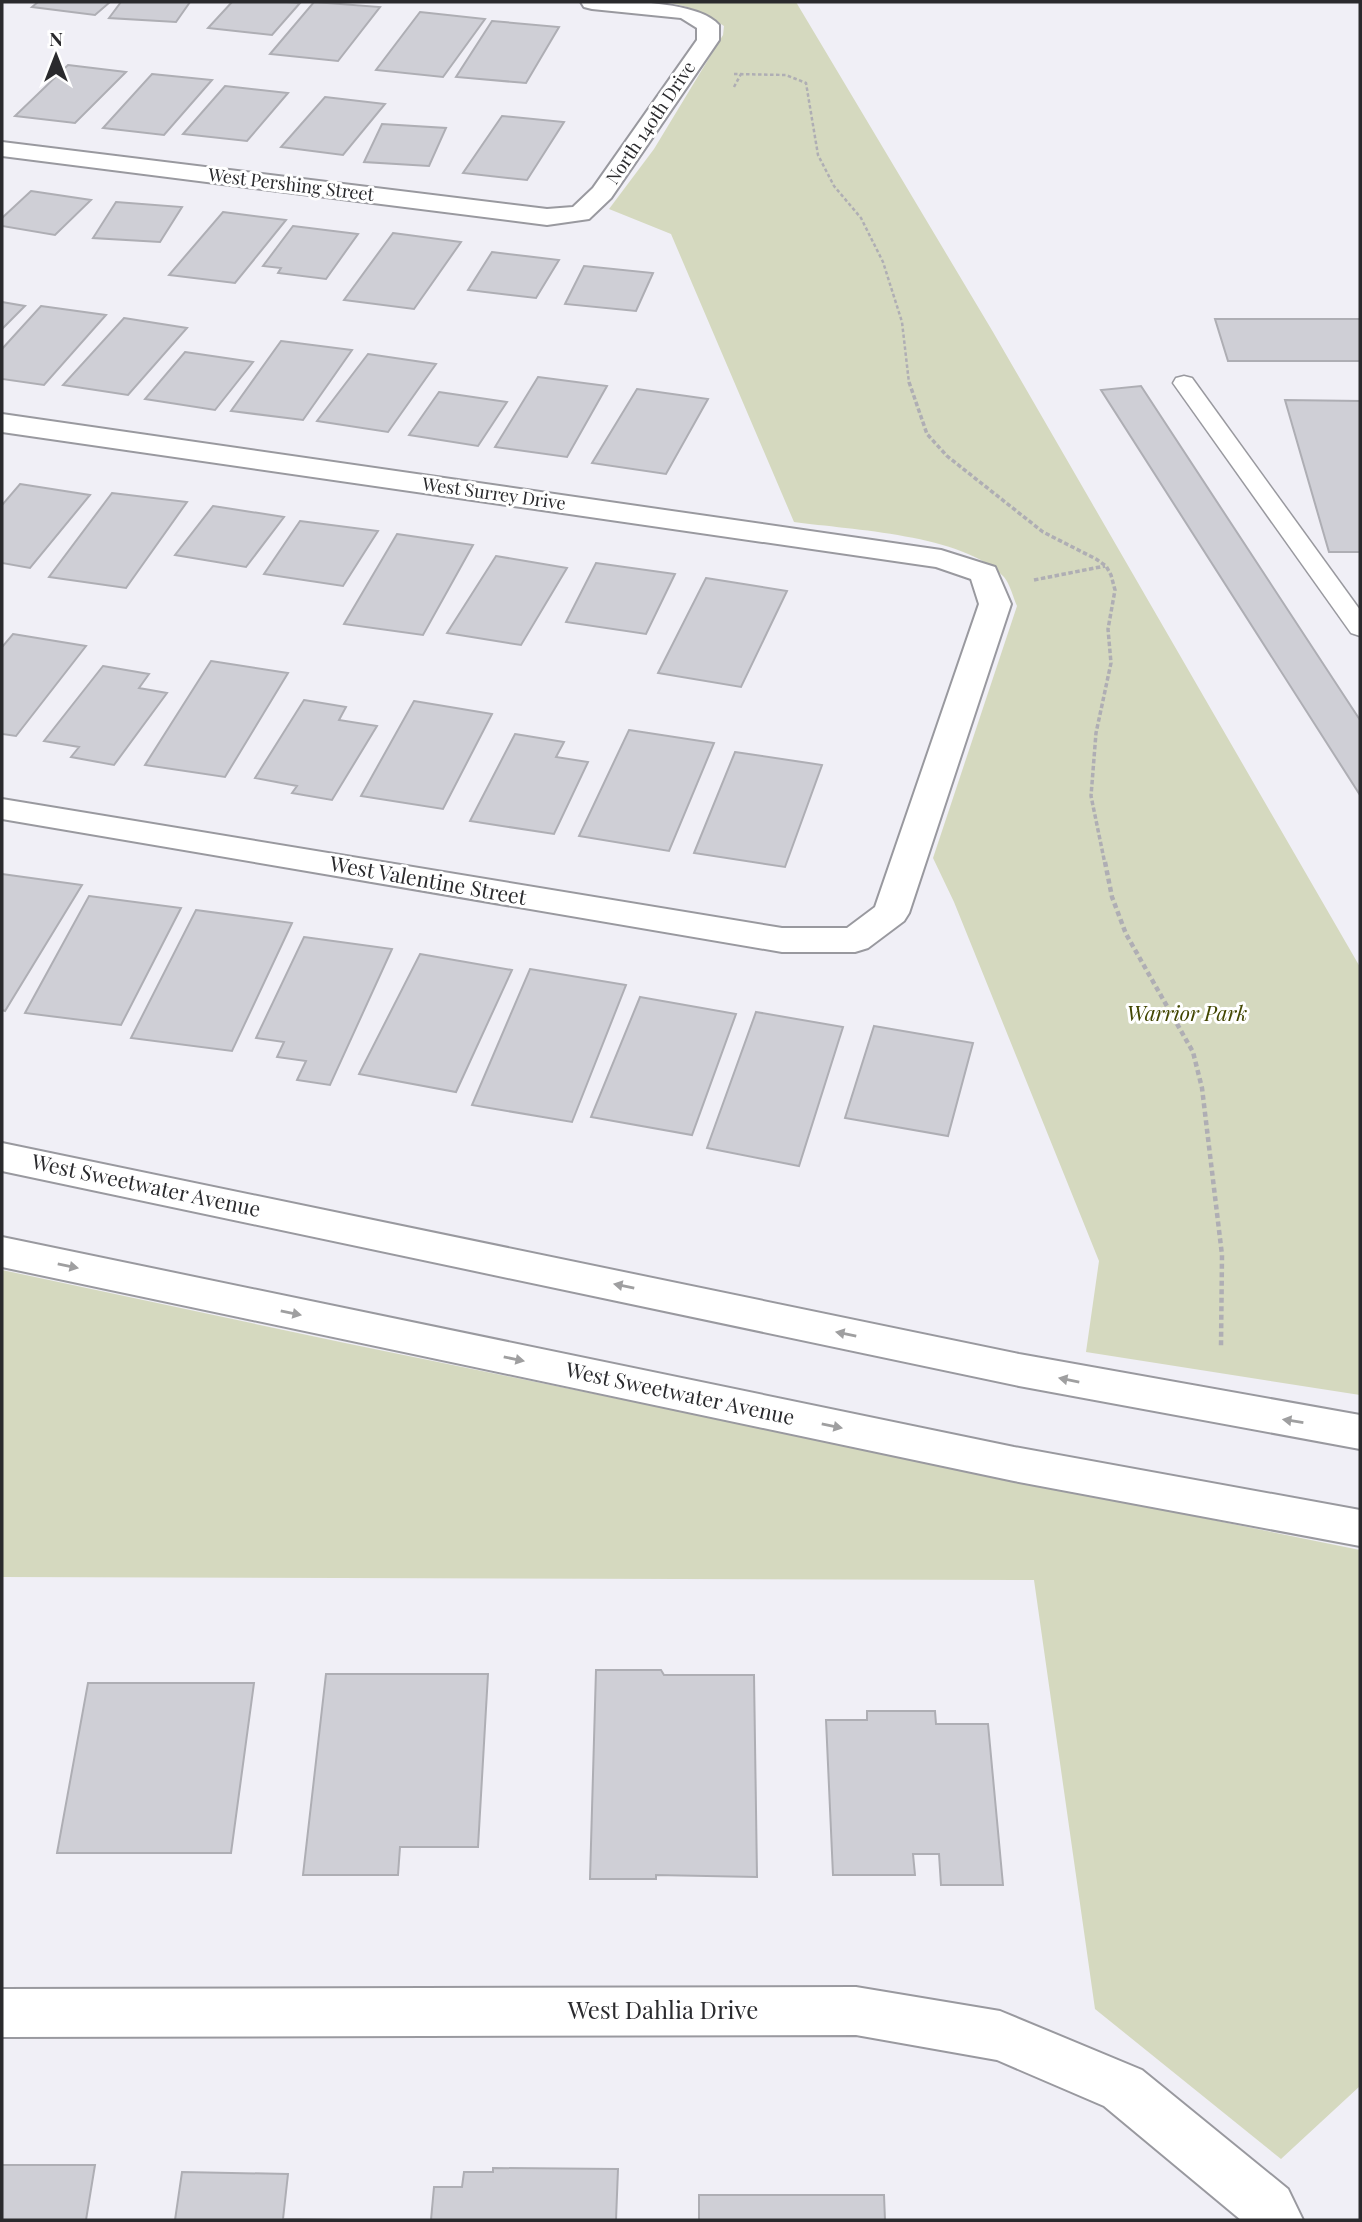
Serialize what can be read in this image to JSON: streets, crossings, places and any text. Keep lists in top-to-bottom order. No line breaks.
{"streets":{"street":["North 140th Drive","West Pershing Street","West Surrey Drive","West Valentine Street","West Sweetwater Avenue","West Dahlia Drive"]},"crossings":[["North 140th Drive","West Pershing Street"],["West Surrey Drive","West Valentine Street"]],"parks":["Warrior Park"],"north":"top"}
